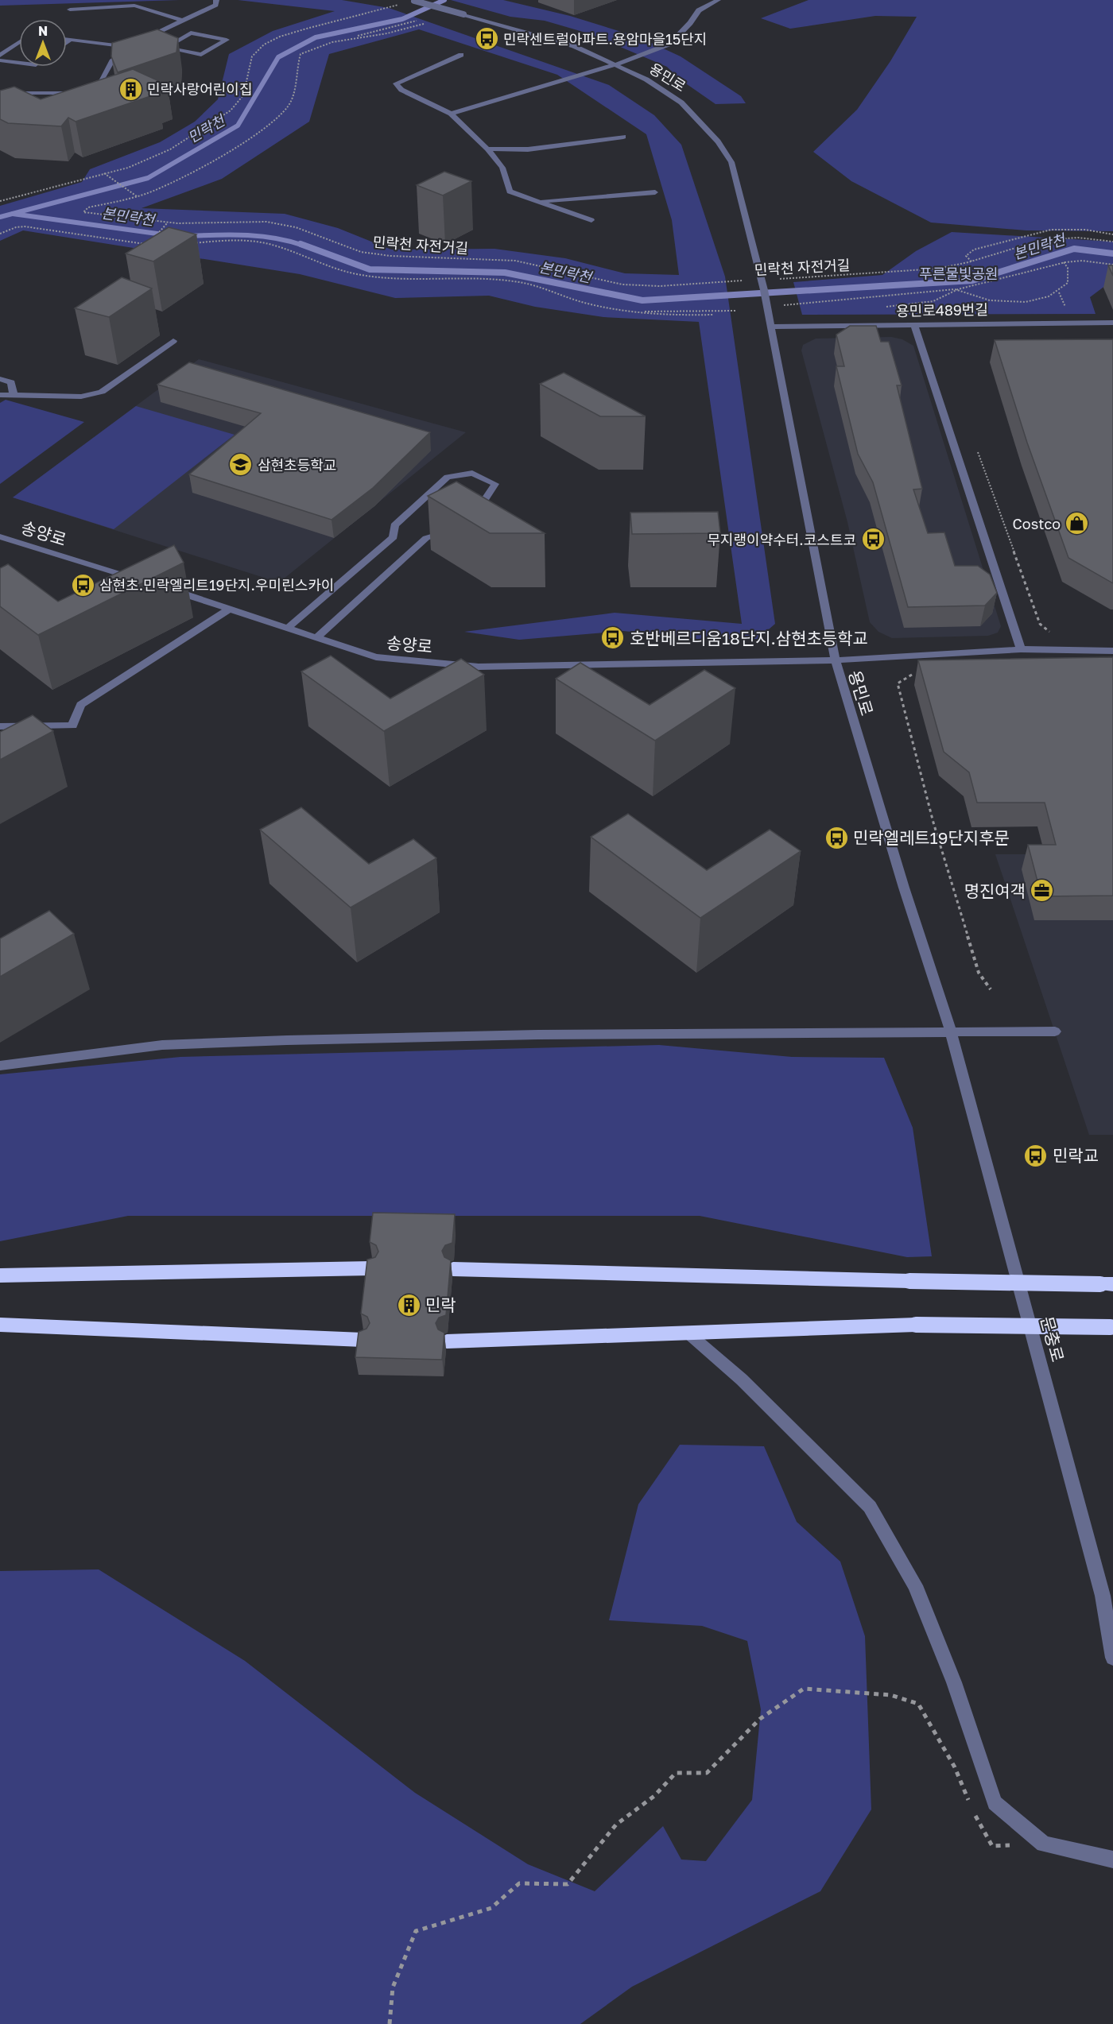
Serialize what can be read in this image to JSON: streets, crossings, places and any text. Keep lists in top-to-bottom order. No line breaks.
{"streets":{"street":["용민로","용민로489번길","송양로","문충로"],"path":["민락천 자전거길"]},"crossings":[["용민로","민락천 자전거길"],["용민로","용민로489번길"],["용민로","송양로"],["용민로","문충로"]],"water":["민락천","본민락천"],"parks":["푸른물빛공원"],"places":{"bus stop":["민락센트럴아파트.용암마을15단지","무지랭이약수터.코스트코","삼현초.민락엘리트19단지.우미린스카이","호반베르디움18단지.삼현초등학교","민락엘레트19단지후문","민락교"],"building":["민락사랑어린이집","민락"],"school or university":["삼현초등학교"],"shop":["Costco"],"office":["명진여객"]},"north":"top"}
